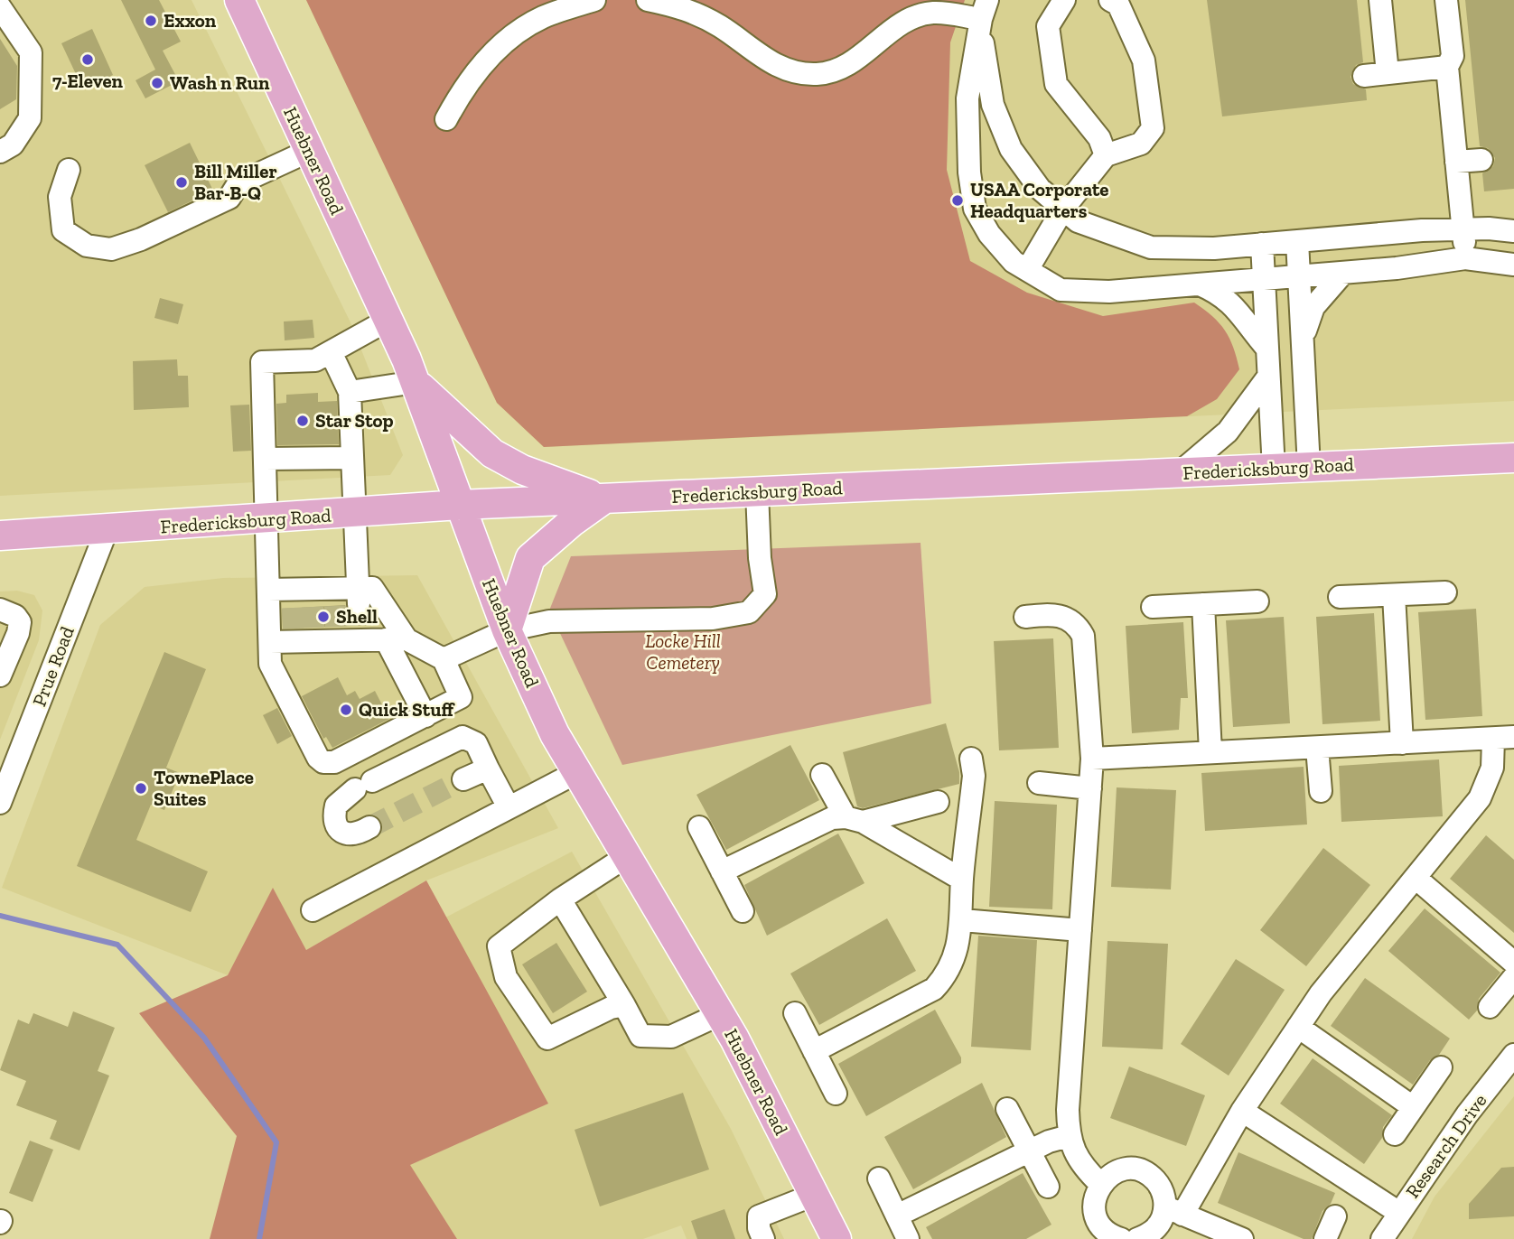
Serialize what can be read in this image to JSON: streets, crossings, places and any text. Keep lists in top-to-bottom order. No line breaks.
{"streets":{"main road":["Huebner Road","Fredericksburg Road"],"street":["Prue Road","Research Drive"]},"crossings":[["Huebner Road","Fredericksburg Road"],["Fredericksburg Road","Prue Road"]],"parks":["Locke Hill Cemetery"],"places":["Exxon","7-Eleven","Wash n Run","Bill Miller Bar-B-Q","USAA Corporate Headquarters","Star Stop","Shell","Quick Stuff","TownePlace Suites"]}
